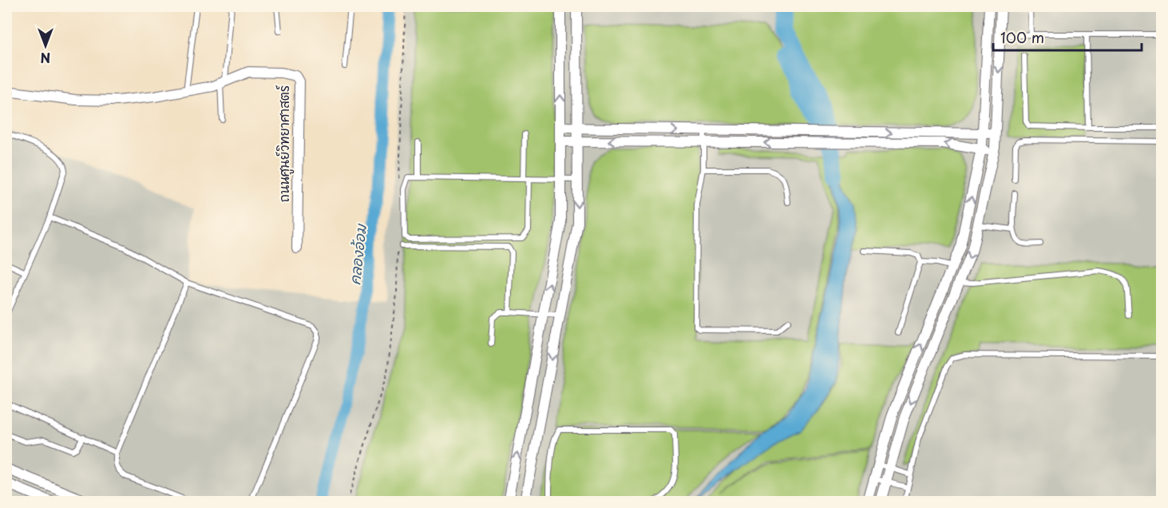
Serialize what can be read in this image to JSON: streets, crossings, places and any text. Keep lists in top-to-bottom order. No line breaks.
{"streets":{"street":["ถนนศูนย์วิทยาศาสตร์"]},"water":["คลองอ้อม"],"scale_bar":"100 m","north":"bottom"}
